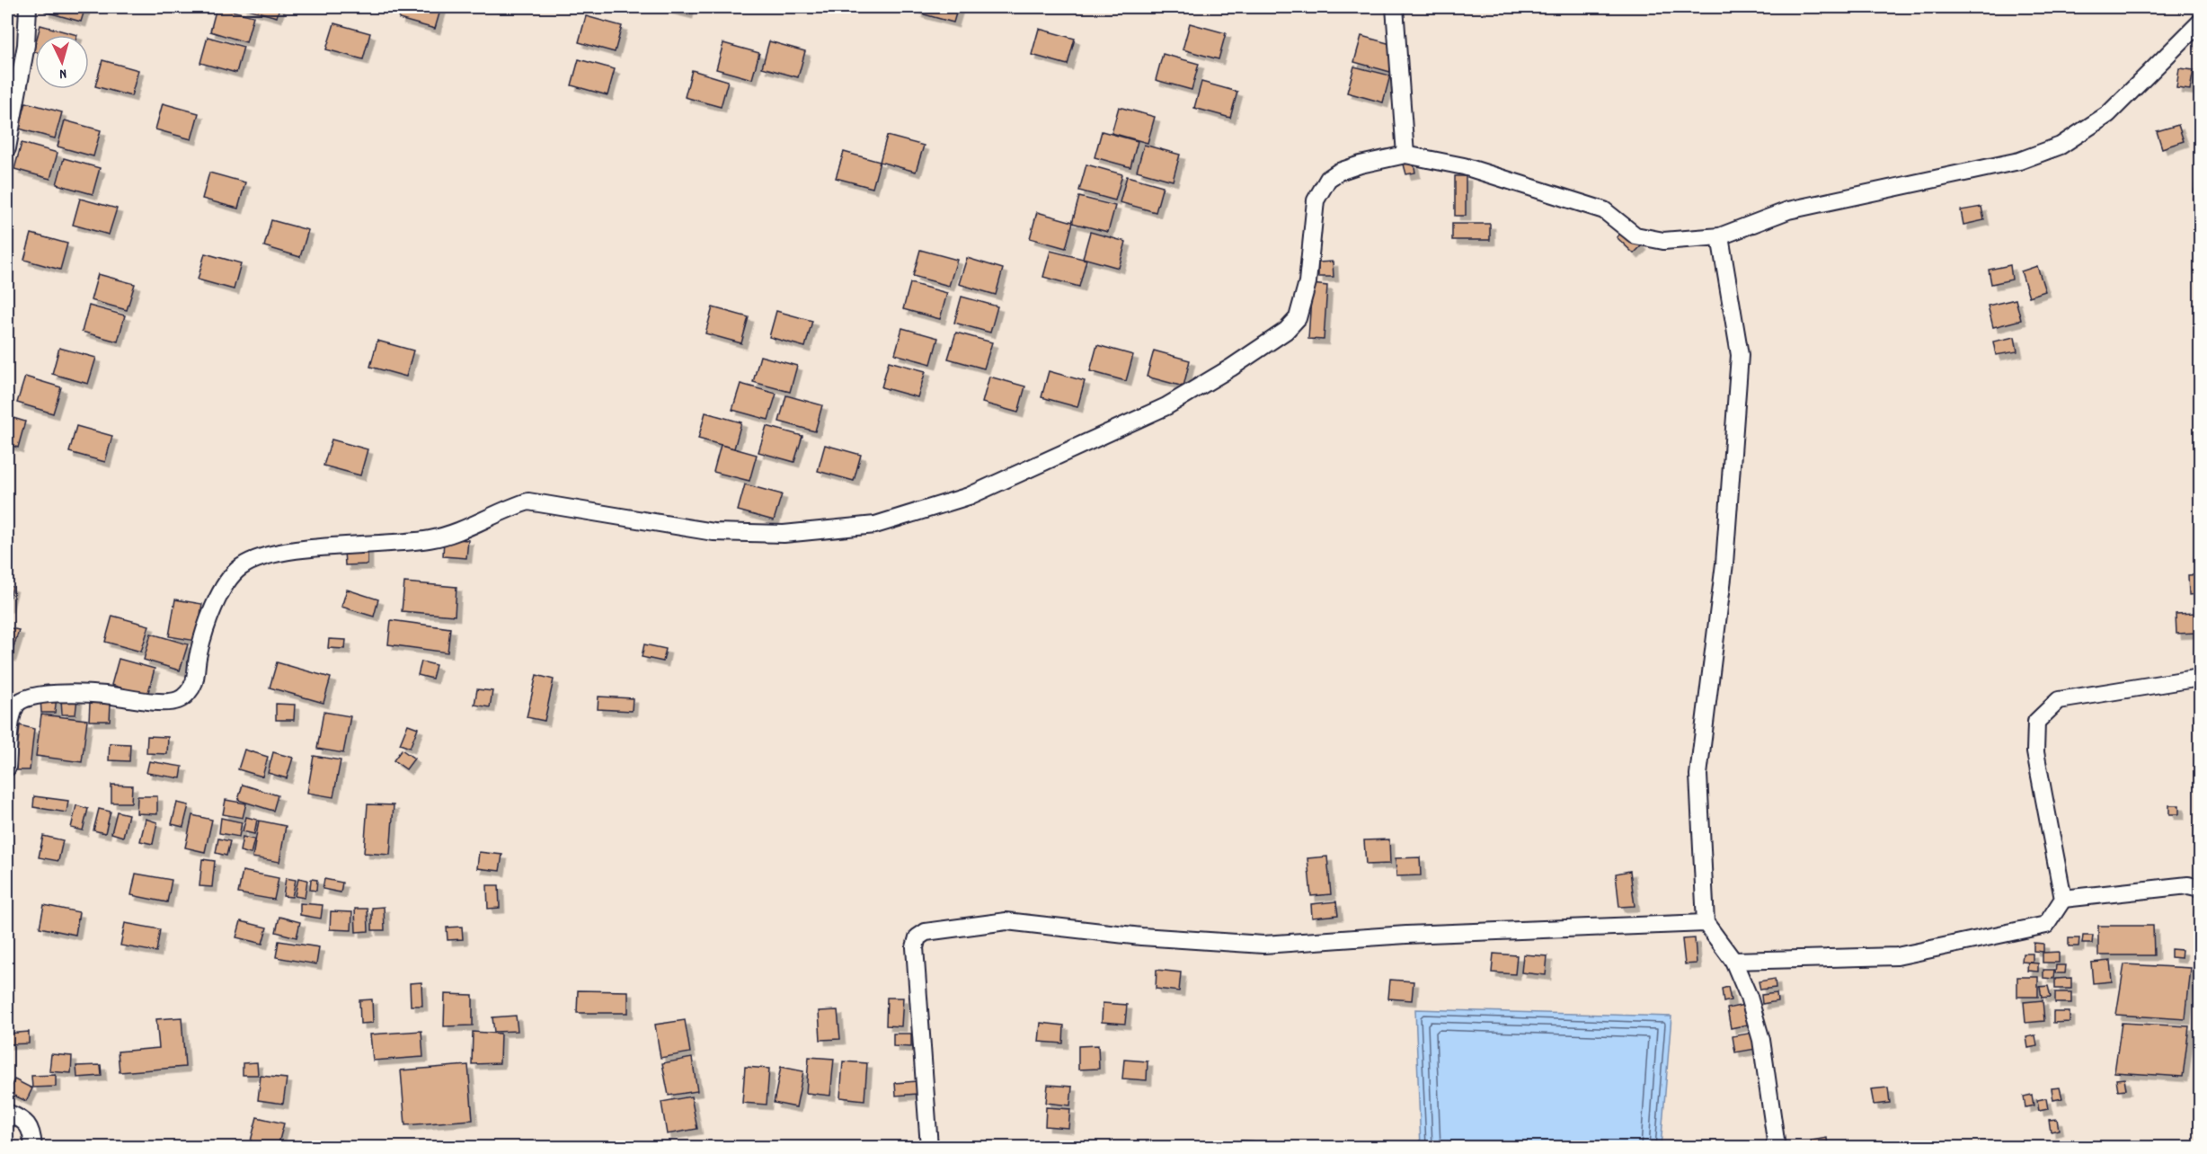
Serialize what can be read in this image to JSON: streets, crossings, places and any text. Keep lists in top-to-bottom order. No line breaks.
{"north":"bottom"}
